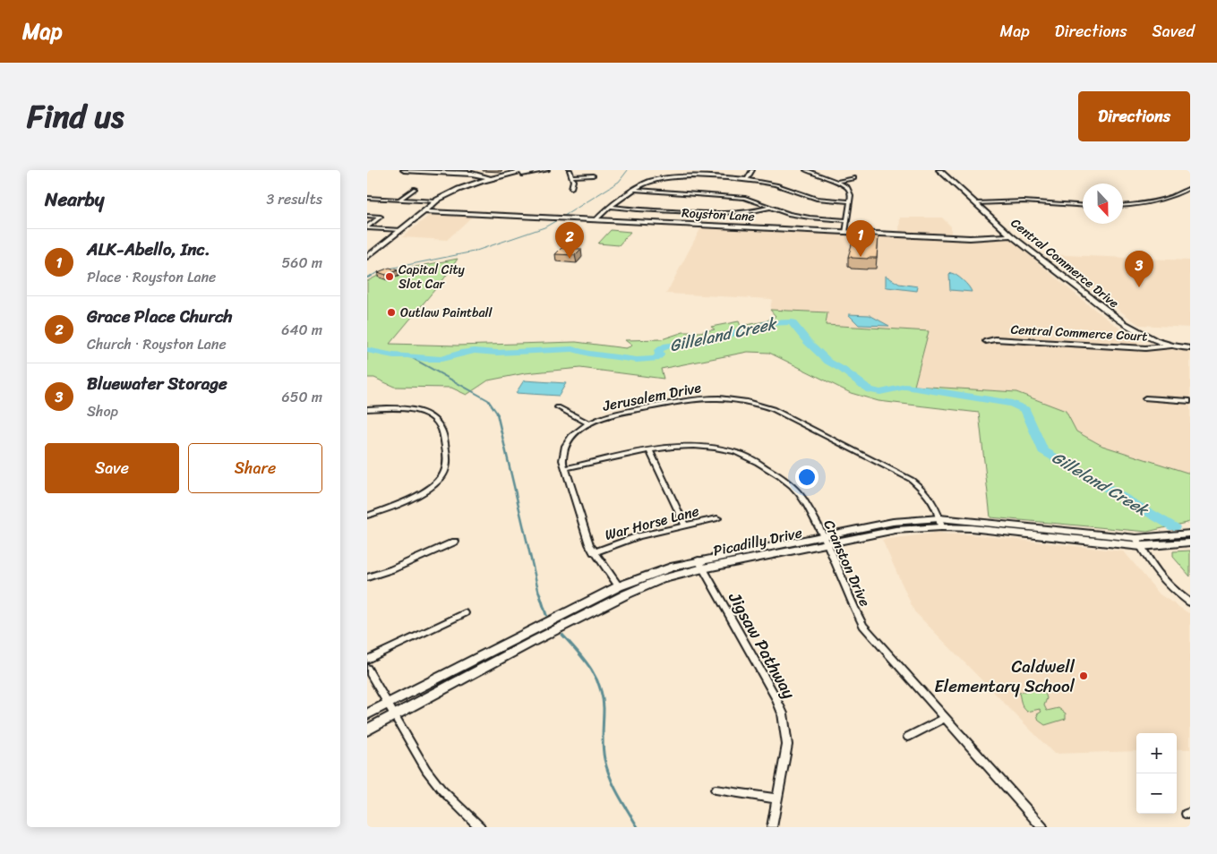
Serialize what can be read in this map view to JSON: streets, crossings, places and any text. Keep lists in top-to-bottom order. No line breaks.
{"streets":{"street":["Royston Lane","Central Commerce Drive","Central Commerce Court","Jerusalem Drive","War Horse Lane","Picadilly Drive","Cranston Drive","Jigsaw Pathway"]},"crossings":[["Royston Lane","Central Commerce Drive"],["Central Commerce Drive","Central Commerce Court"],["Jerusalem Drive","War Horse Lane"],["Jerusalem Drive","Picadilly Drive"],["Jerusalem Drive","Cranston Drive"],["Picadilly Drive","Cranston Drive"],["Picadilly Drive","Jigsaw Pathway"]],"water":["Gilleland Creek"],"places":["Capital City Slot Car","Outlaw Paintball","Caldwell Elementary School"],"north":"bottom","page":{"header":"Map","nav":["Map","Directions","Saved"],"title":"Find us","buttons":["Directions",["Save","Share"]],"heading":["Nearby","3 results"],"pins":["1","2","3"],"list":[{"mark":"1","name":"ALK-Abello, Inc.","note":"Place · Royston Lane","value":"560 m"},{"mark":"2","name":"Grace Place Church","note":"Church · Royston Lane","value":"640 m"},{"mark":"3","name":"Bluewater Storage","note":"Shop","value":"650 m"}],"map_buttons":["+","−"]}}
